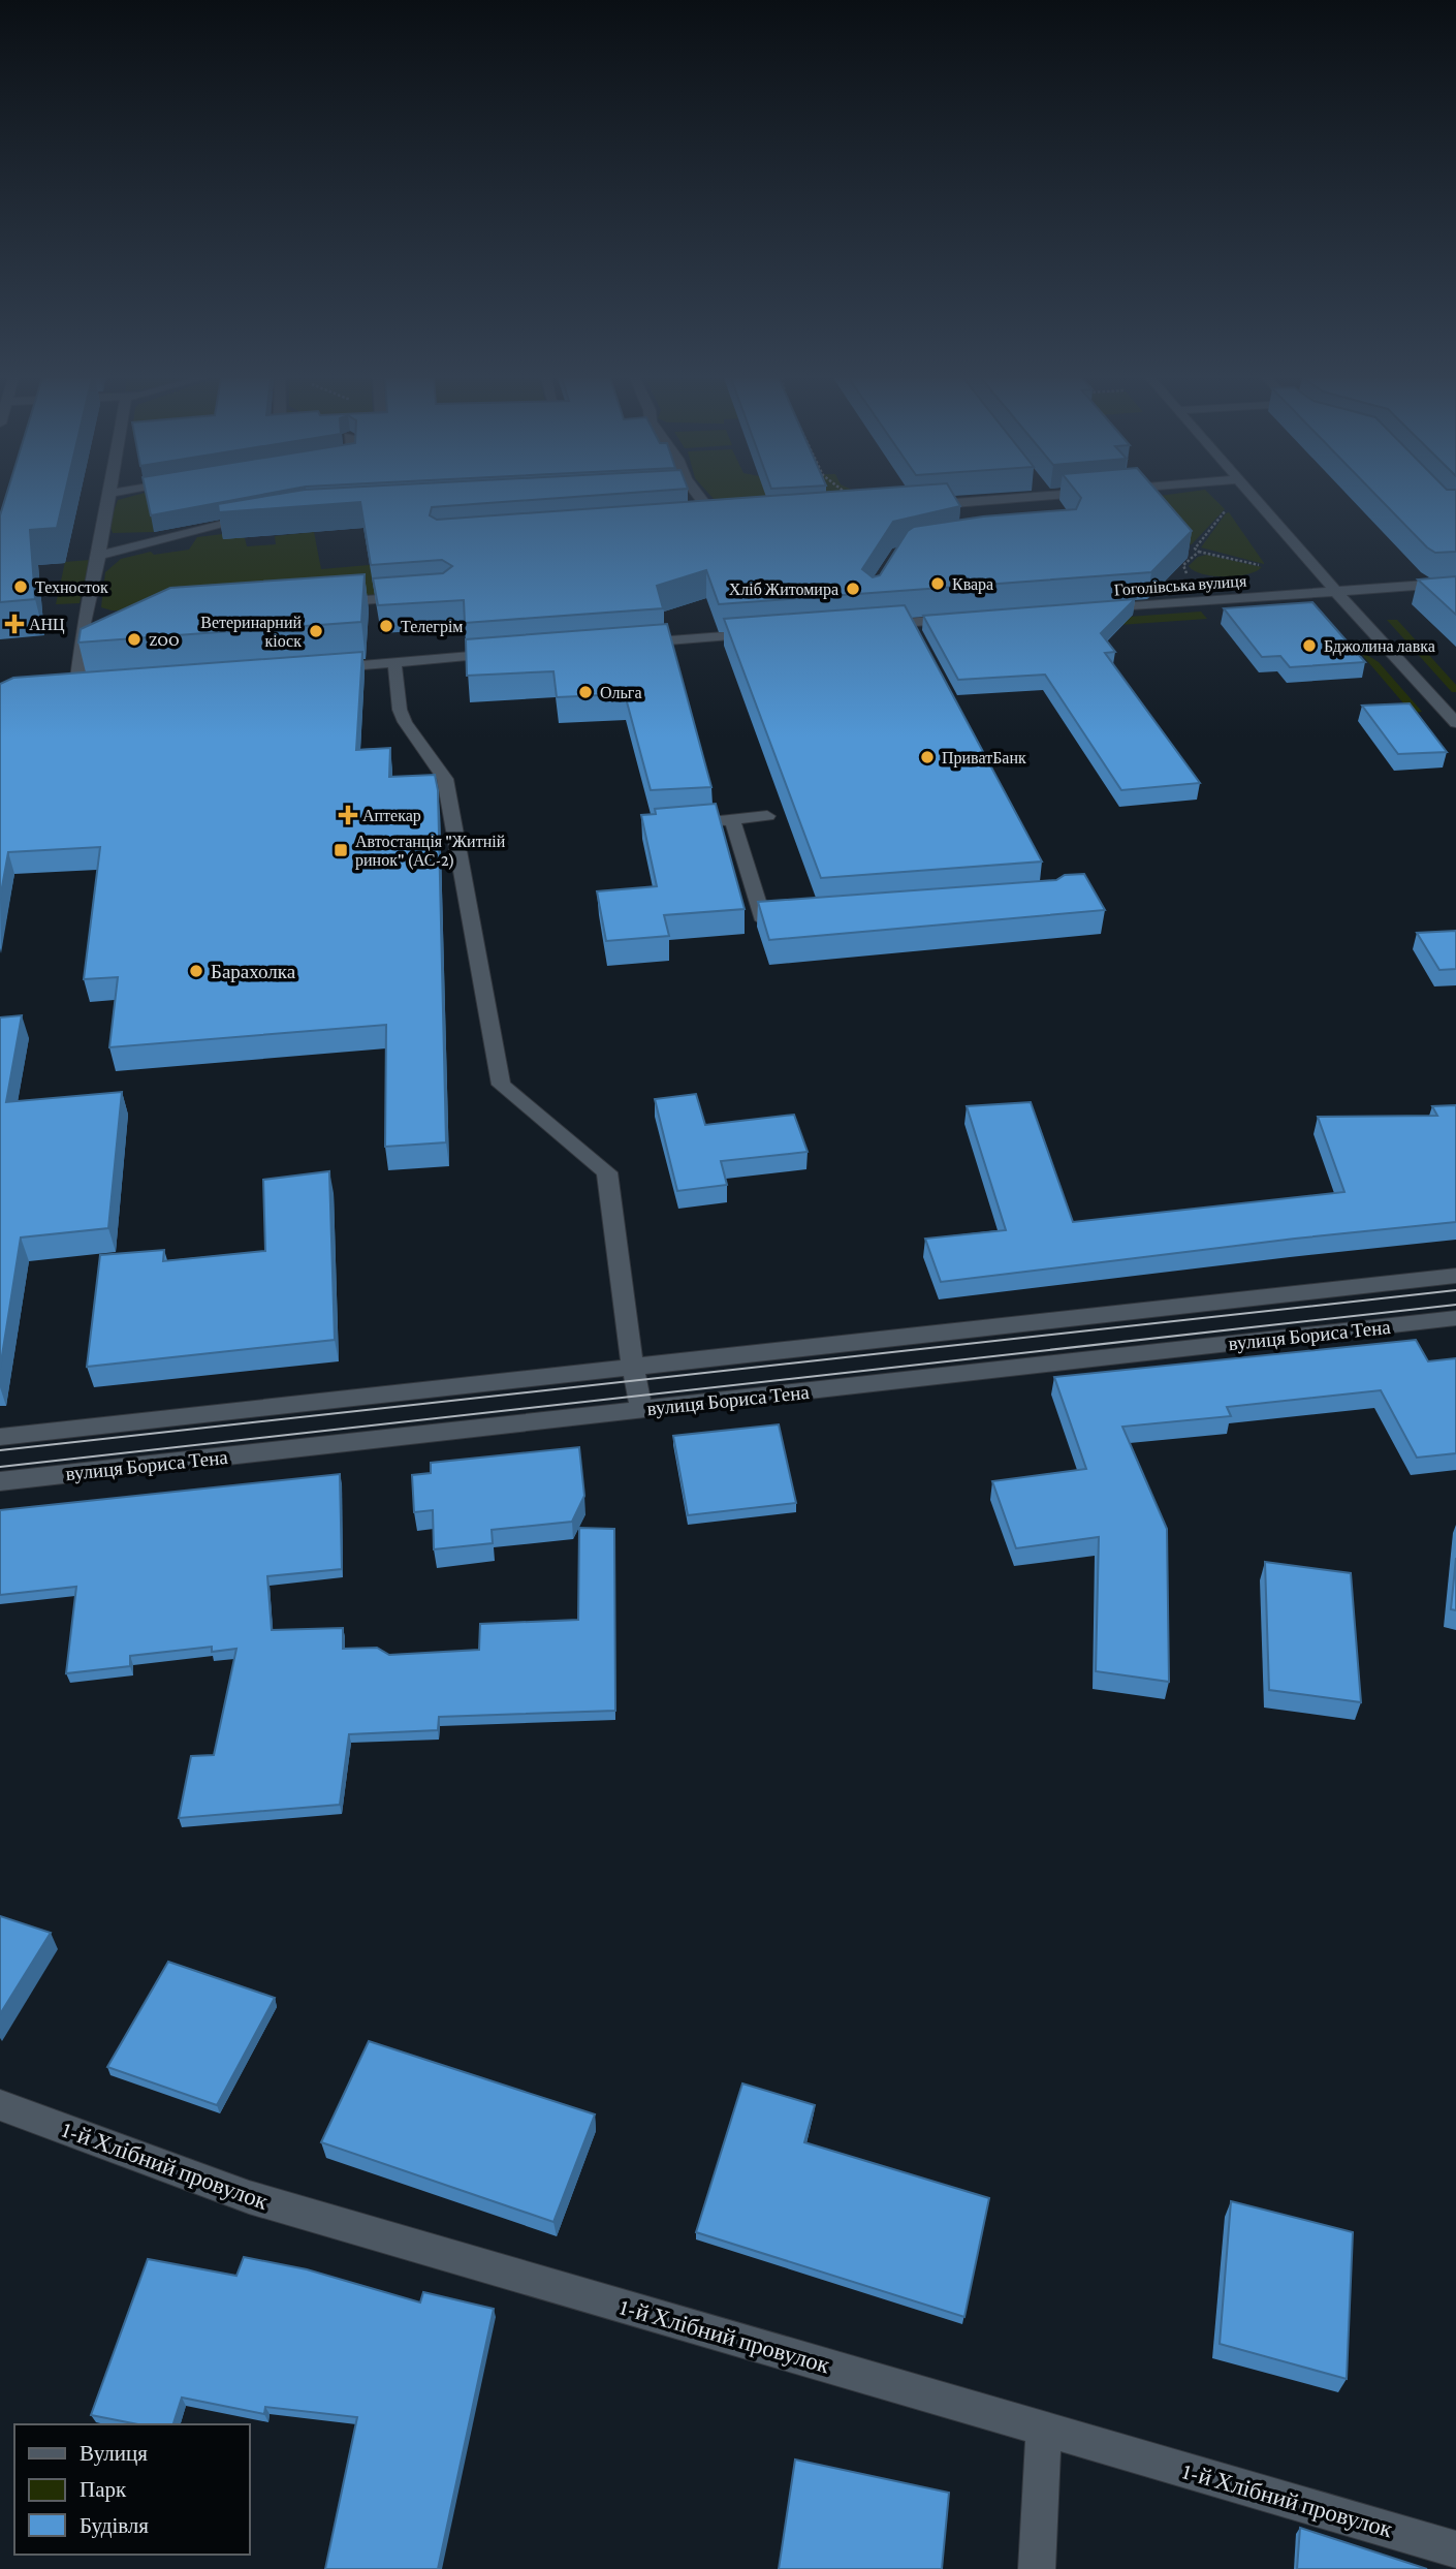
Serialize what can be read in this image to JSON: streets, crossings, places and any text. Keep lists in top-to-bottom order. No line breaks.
{"streets":{"street":["Гоголівська вулиця","вулиця Бориса Тена","1-й Хлібний провулок"]},"places":{"other":["Квара","Техносток","Хліб Житомира","Телегрім","Ветеринарний кіоск","ZOO","Бджолина лавка","Ольга","ПриватБанк","Барахолка"],"health":["АНЦ","Аптекар"],"transit":["Автостанція \"Житній ринок\" (АС-2)"]},"legend":["Вулиця","Парк","Будівля"]}
